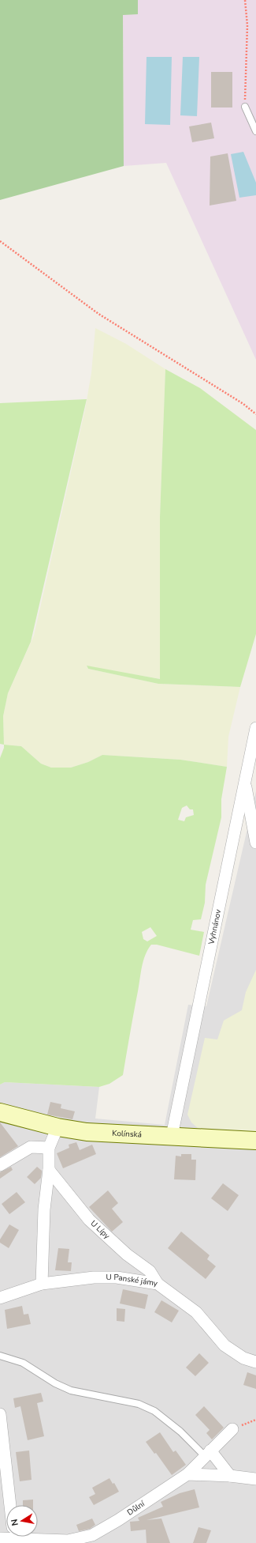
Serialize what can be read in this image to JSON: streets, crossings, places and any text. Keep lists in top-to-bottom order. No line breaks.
{"streets":{"street":["Vyhnánov","Kolínská","U Lípy","U Panské jámy","Důlní"]},"crossings":[["Vyhnánov","Kolínská"],["U Lípy","U Panské jámy"]],"north":"left"}
